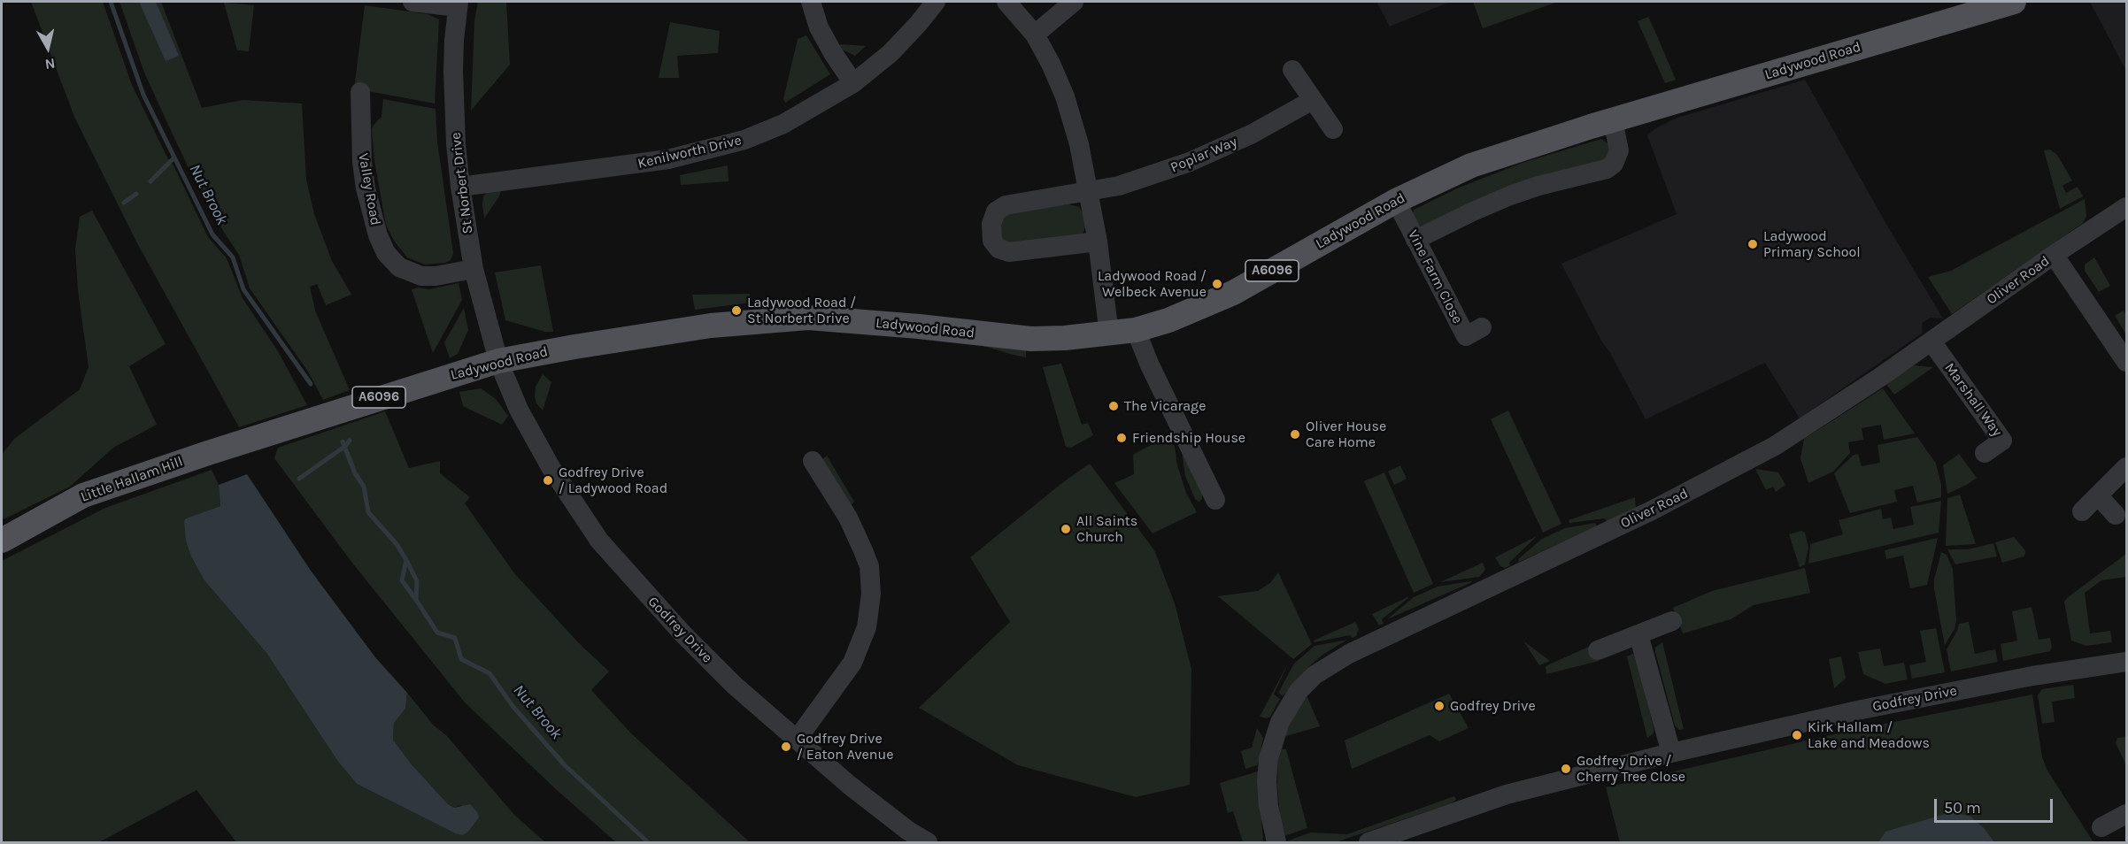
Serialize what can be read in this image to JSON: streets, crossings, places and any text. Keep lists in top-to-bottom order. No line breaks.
{"streets":{"main road":["Ladywood Road","A6096","Little Hallam Hill"],"street":["Kenilworth Drive","Poplar Way","St Norbert Drive","Valley Road","Vine Farm Close","Oliver Road","Marshall Way","Godfrey Drive"]},"crossings":[["Ladywood Road","St Norbert Drive"],["Ladywood Road","Vine Farm Close"],["Ladywood Road","Little Hallam Hill"],["Ladywood Road","Godfrey Drive"],["Kenilworth Drive","St Norbert Drive"],["St Norbert Drive","Valley Road"],["St Norbert Drive","Godfrey Drive"],["Oliver Road","Marshall Way"]],"water":["Nut Brook"],"places":["Ladywood Primary School","Ladywood Road / Welbeck Avenue","Ladywood Road / St Norbert Drive","The Vicarage","Oliver House Care Home","Friendship House","Godfrey Drive / Ladywood Road","All Saints Church","Godfrey Drive","Kirk Hallam / Lake and Meadows","Godfrey Drive / Eaton Avenue","Godfrey Drive / Cherry Tree Close"],"scale_bar":"50 m","north":"bottom"}
